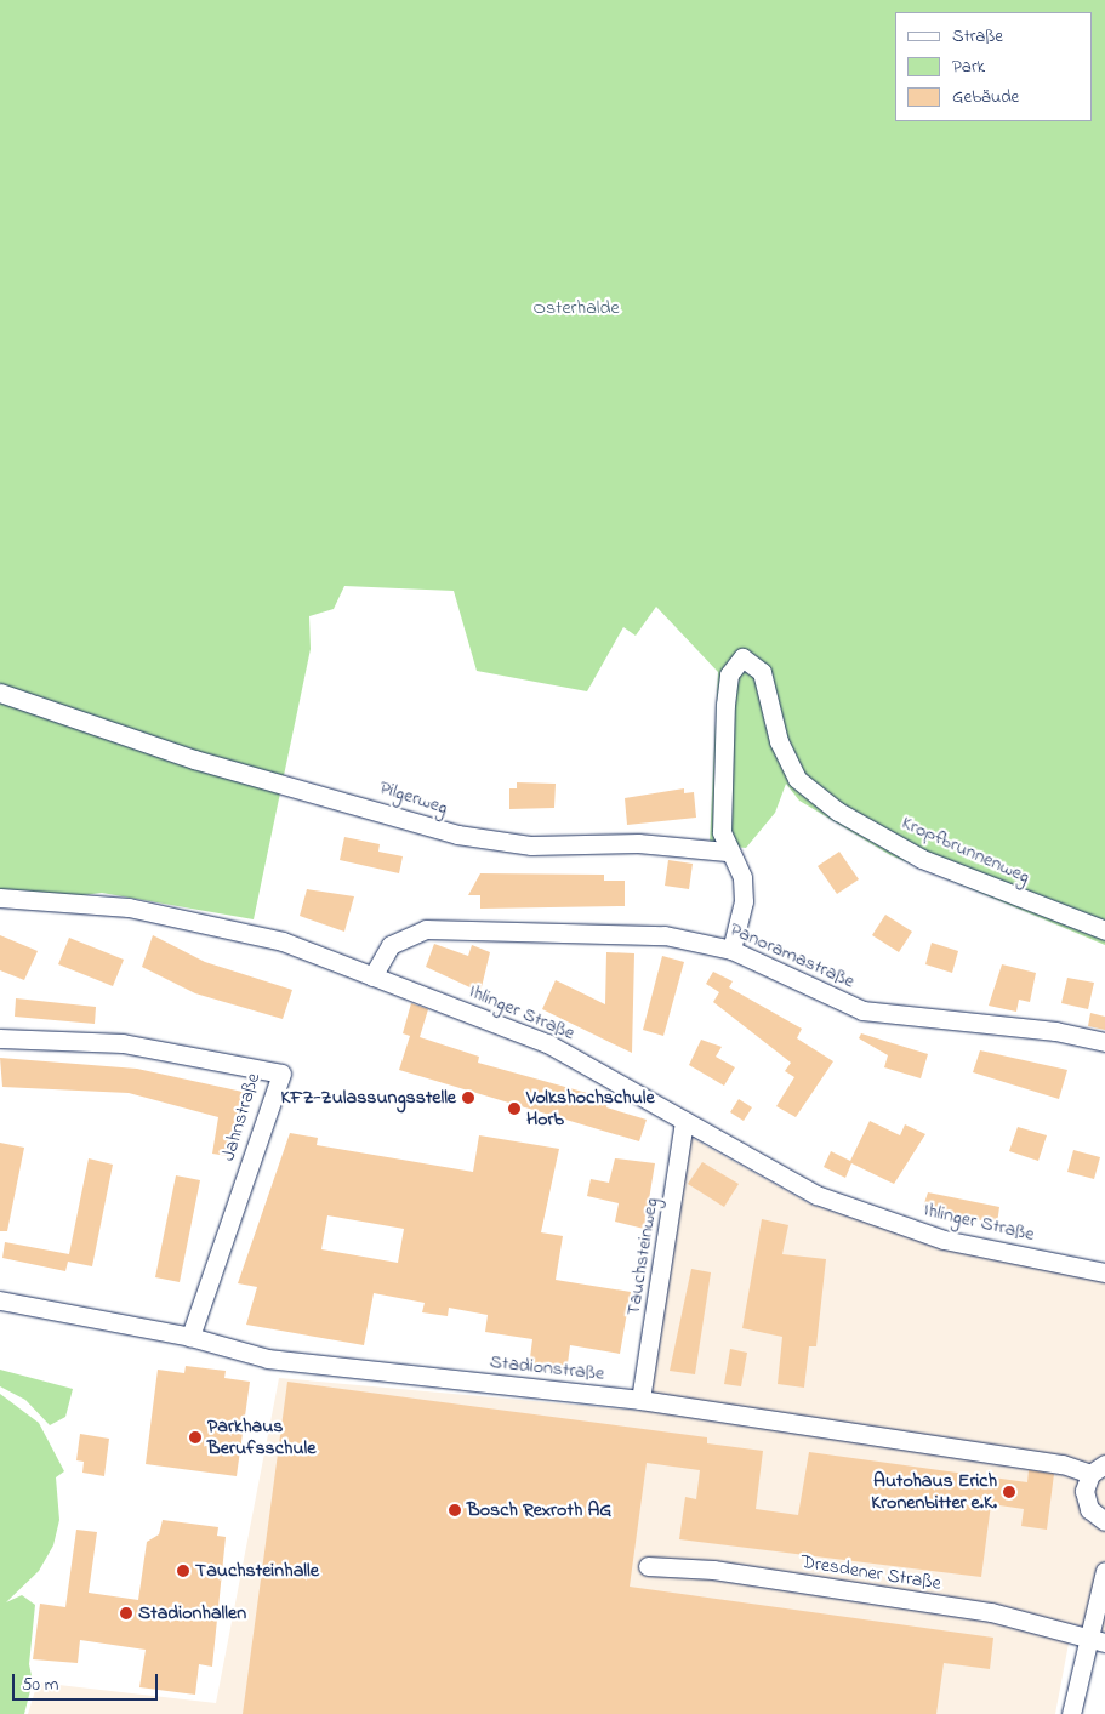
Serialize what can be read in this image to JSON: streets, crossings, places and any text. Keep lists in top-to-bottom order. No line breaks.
{"streets":{"street":["Pilgerweg","Kropfbrunnenweg","Panoramastraße","Ihlinger Straße","Jahnstraße","Tauchsteinweg","Stadionstraße","Dresdener Straße"]},"crossings":[["Pilgerweg","Kropfbrunnenweg"],["Panoramastraße","Ihlinger Straße"],["Ihlinger Straße","Tauchsteinweg"],["Jahnstraße","Stadionstraße"],["Tauchsteinweg","Stadionstraße"]],"parks":["Osterhalde"],"places":["KFZ-Zulassungsstelle","Volkshochschule Horb","Parkhaus Berufsschule","Autohaus Erich Kronenbitter e.K.","Bosch Rexroth AG","Tauchsteinhalle","Stadionhallen"],"legend":["Straße","Park","Gebäude"],"scale_bar":"50 m"}
